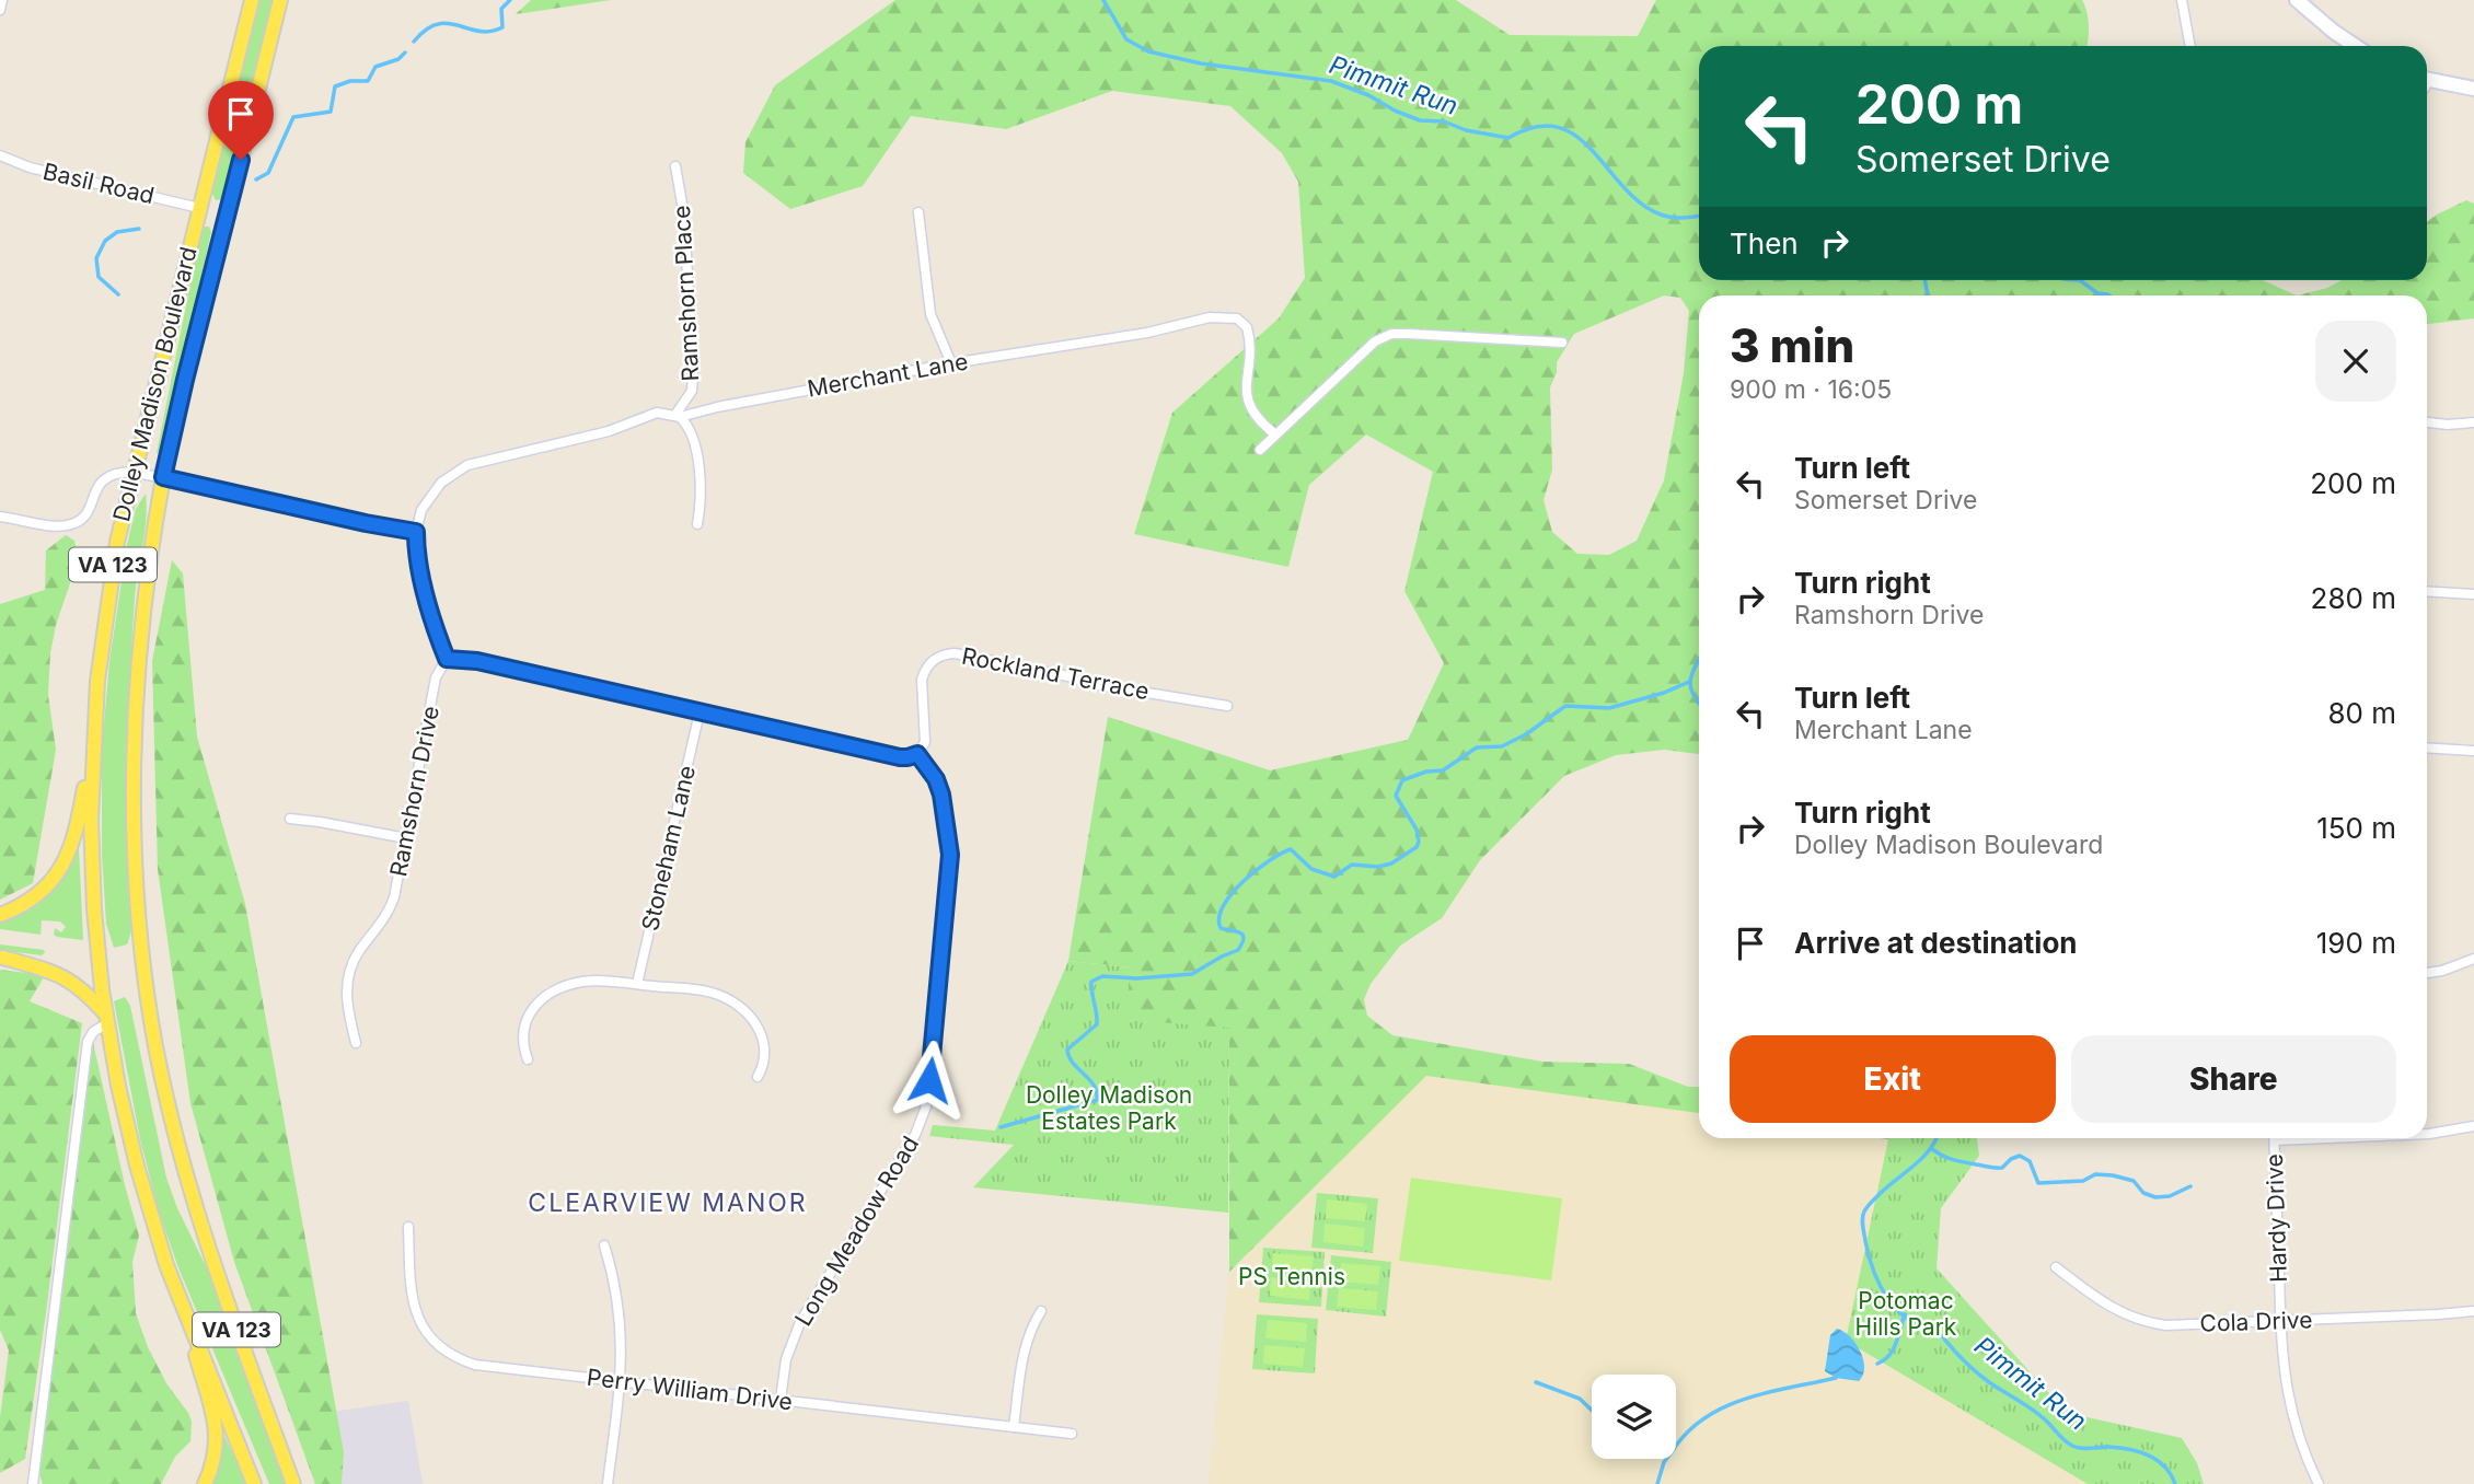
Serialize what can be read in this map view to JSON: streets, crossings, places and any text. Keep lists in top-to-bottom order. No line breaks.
{"streets":{"main road":["Dolley Madison Boulevard","VA 123"],"street":["Basil Road","Ramshorn Place","Merchant Lane","Rockland Terrace","Ramshorn Drive","Stoneham Lane","Hardy Drive","Long Meadow Road","Cola Drive","Perry William Drive"]},"crossings":[["Basil Road","Dolley Madison Boulevard"],["Ramshorn Place","Merchant Lane"],["Rockland Terrace","Long Meadow Road"],["Hardy Drive","Cola Drive"],["Long Meadow Road","Perry William Drive"]],"districts":["CLEARVIEW MANOR"],"water":["Pimmit Run"],"parks":["Dolley Madison Estates Park","PS Tennis","Potomac Hills Park"],"page":{"turn":["200 m","Somerset Drive"],"then":"Then","heading":["3 min","900 m · 16:05"],"list":[{"name":"Turn left","note":"Somerset Drive","value":"200 m"},{"name":"Turn right","note":"Ramshorn Drive","value":"280 m"},{"name":"Turn left","note":"Merchant Lane","value":"80 m"},{"name":"Turn right","note":"Dolley Madison Boulevard","value":"150 m"},{"name":"Arrive at destination","value":"190 m"}],"buttons":["Exit","Share"]}}
